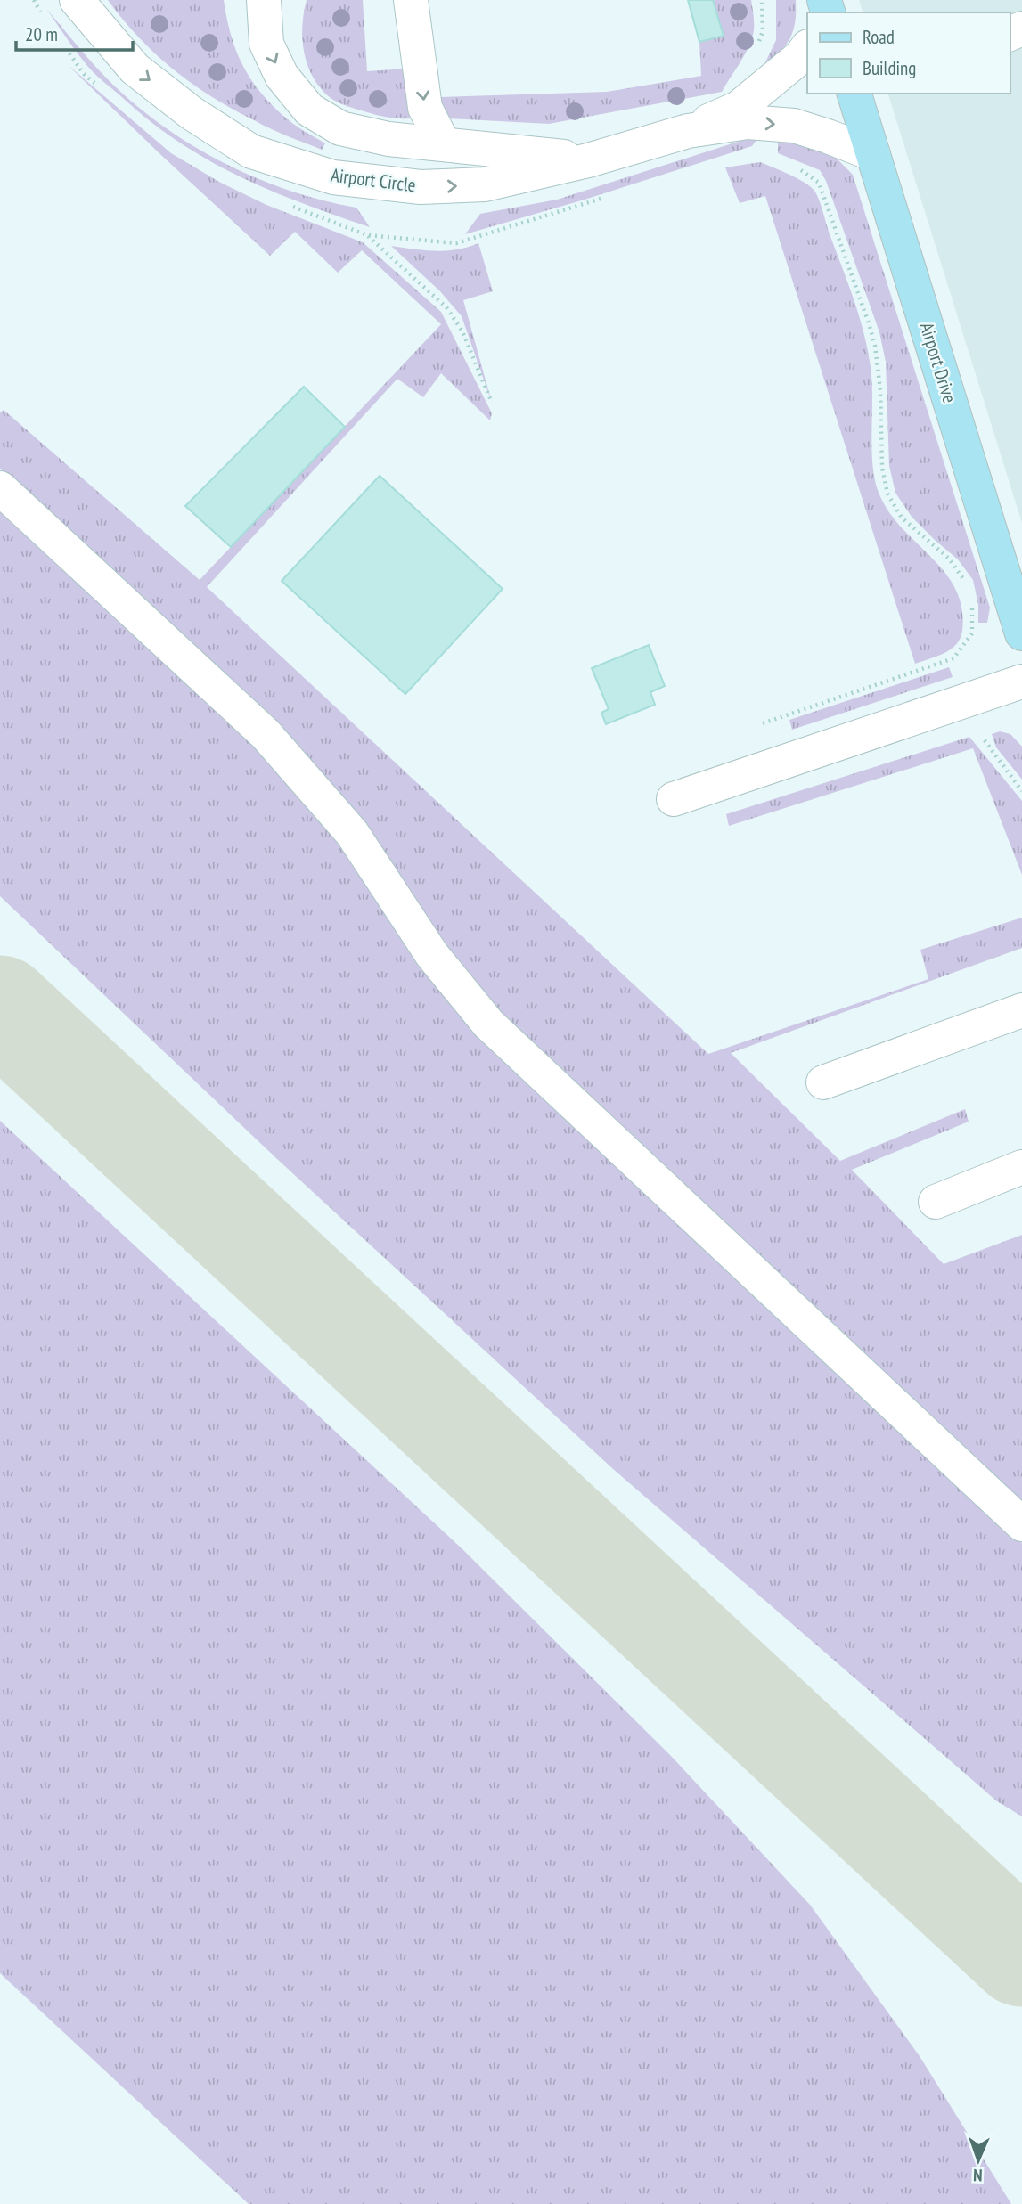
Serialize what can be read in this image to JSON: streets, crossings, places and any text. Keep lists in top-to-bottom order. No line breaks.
{"streets":{"main road":["Airport Drive"],"street":["Airport Circle"]},"crossings":[["Airport Circle","Airport Drive"]],"one_way":["Airport Circle"],"legend":["Road","Building"],"scale_bar":"20 m","north":"bottom"}
